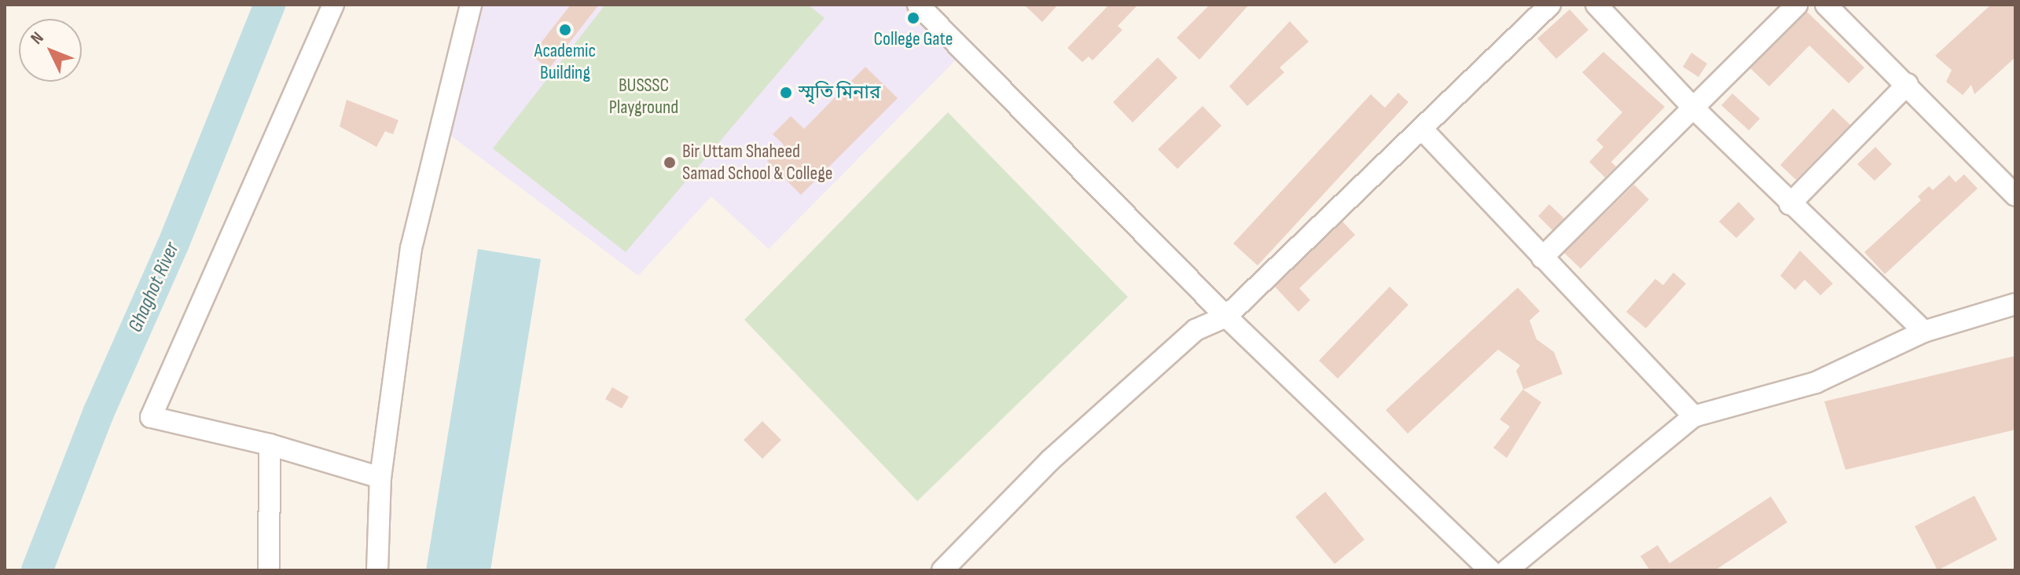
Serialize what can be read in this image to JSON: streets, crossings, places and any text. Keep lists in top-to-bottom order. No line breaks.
{"water":["Ghaghot River"],"parks":["BUSSSC Playground"],"places":["College Gate","Academic Building","স্মৃতি মিনার","Bir Uttam Shaheed Samad School & College"],"north":"top left"}
